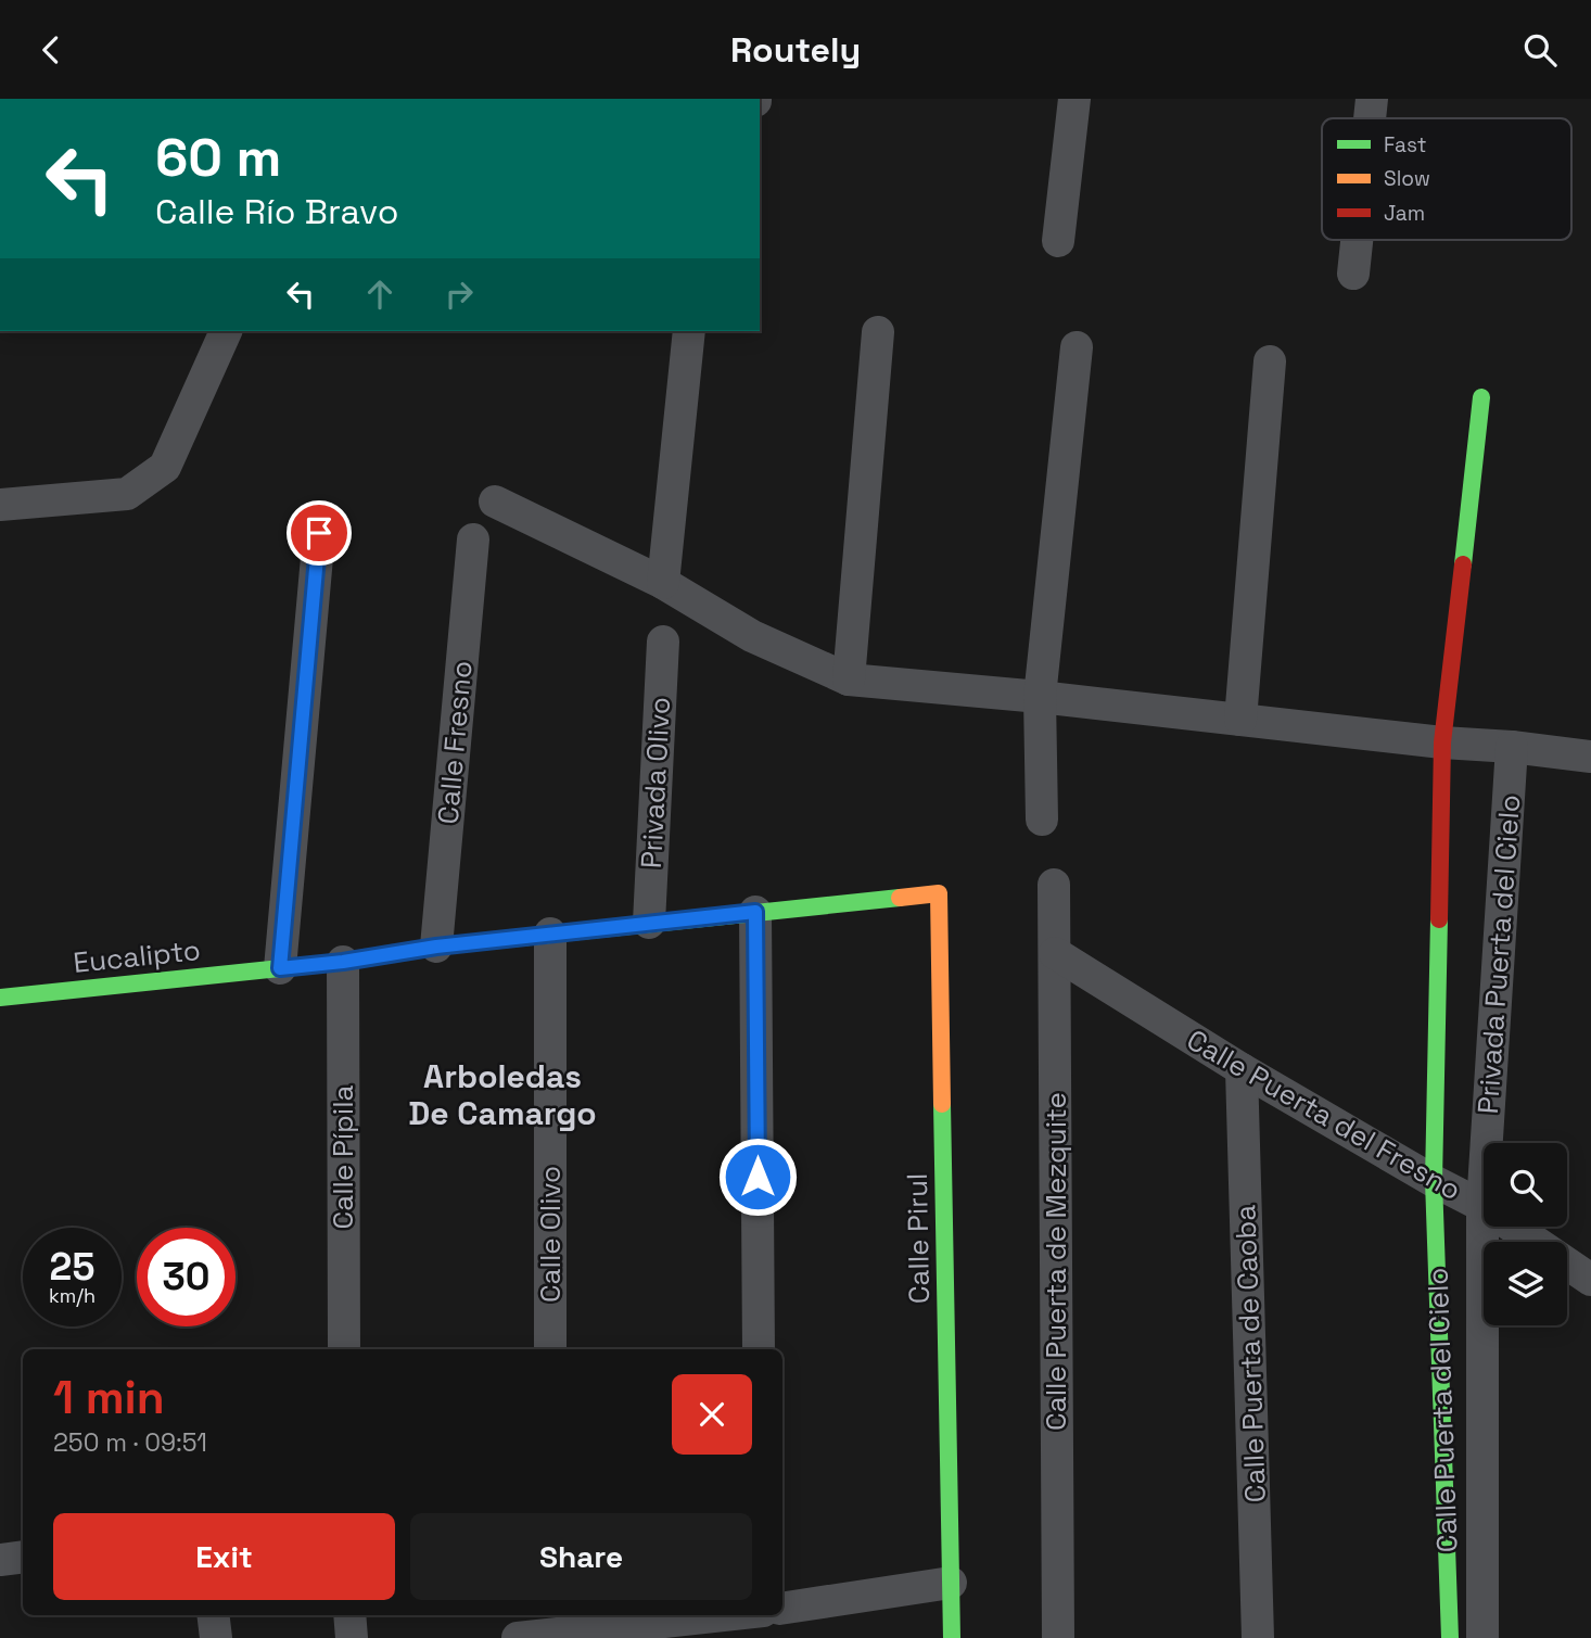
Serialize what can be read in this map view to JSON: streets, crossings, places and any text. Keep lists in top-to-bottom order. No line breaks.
{"streets":{"street":["Calle Fresno","Privada Olivo","Privada Puerta del Cielo","Eucalipto","Calle Puerta del Fresno","Calle Pípila","Calle Olivo","Calle Pirul","Calle Puerta de Mezquite","Calle Puerta de Caoba","Calle Puerta del Cielo"]},"crossings":[["Calle Fresno","Eucalipto"],["Privada Olivo","Eucalipto"],["Privada Puerta del Cielo","Calle Puerta del Fresno"],["Privada Puerta del Cielo","Calle Puerta del Cielo"],["Eucalipto","Calle Pípila"],["Eucalipto","Calle Olivo"],["Eucalipto","Calle Pirul"],["Calle Puerta del Fresno","Calle Puerta de Mezquite"],["Calle Puerta del Fresno","Calle Puerta de Caoba"],["Calle Puerta del Fresno","Calle Puerta del Cielo"]],"districts":["Arboledas De Camargo"],"legend":["Fast","Slow","Jam"],"page":{"header":"Routely","turn":["60 m","Calle Río Bravo"],"speed":"25 km/h","limit":"30","heading":["1 min","250 m · 09:51"],"buttons":["Exit","Share"]}}
